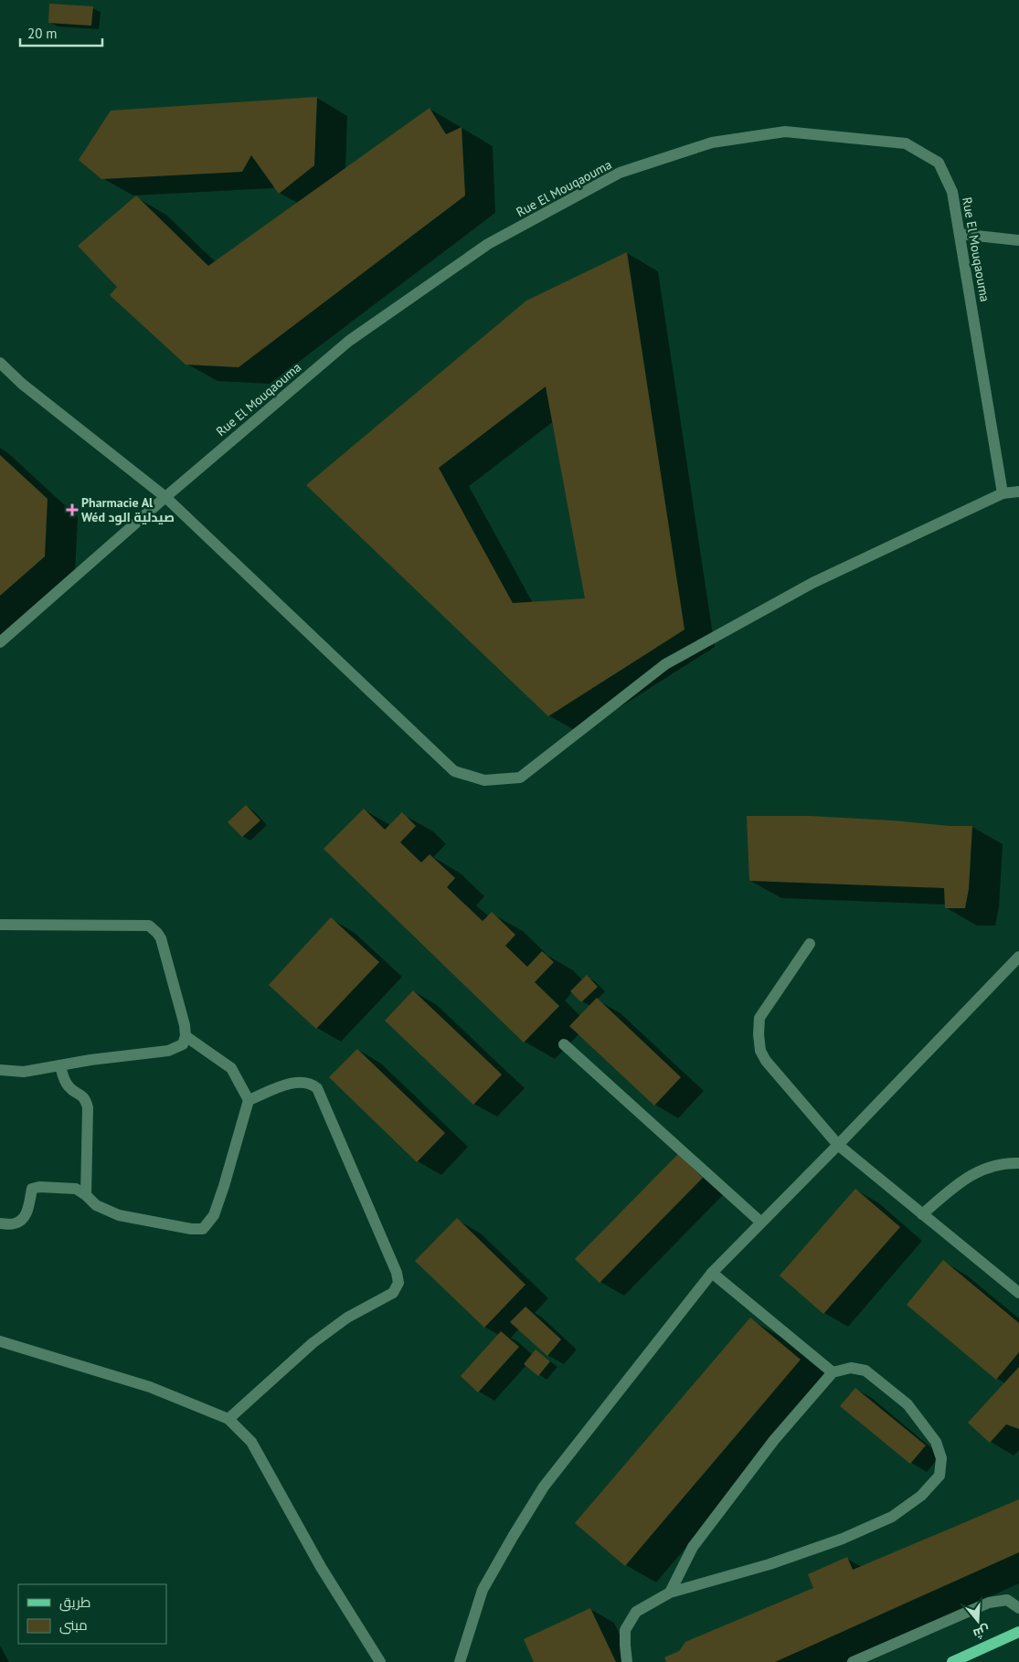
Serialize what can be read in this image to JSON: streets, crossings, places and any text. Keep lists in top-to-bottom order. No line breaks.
{"streets":{"street":["Rue El Mouqaouma"]},"places":{"health":["Pharmacie Al Wéd صيدلية الود"]},"legend":["طريق","مبنى"],"scale_bar":"20 m","north":"bottom"}
